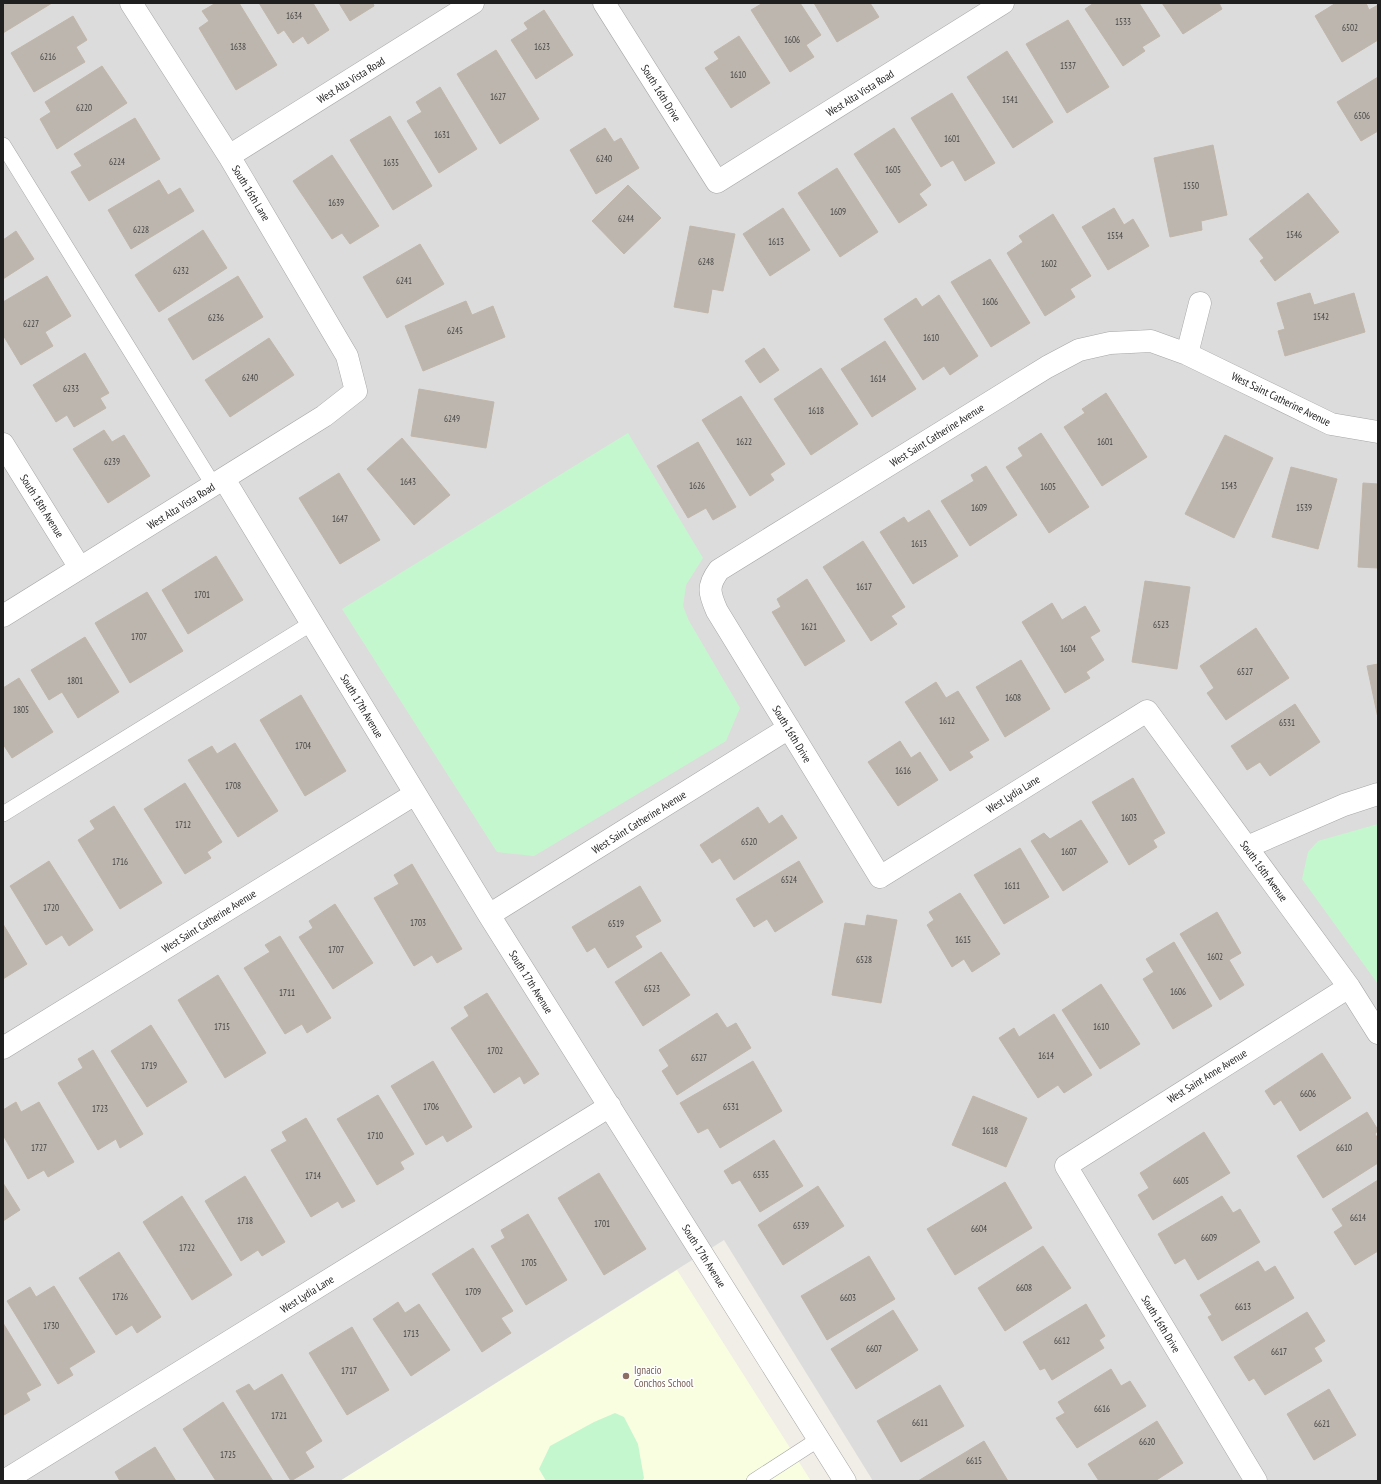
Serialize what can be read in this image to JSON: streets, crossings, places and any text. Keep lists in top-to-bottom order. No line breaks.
{"streets":{"street":["West Alta Vista Road","South 16th Drive","South 16th Lane","West Saint Catherine Avenue","South 18th Avenue","South 17th Avenue","West Lydia Lane","South 16th Avenue","West Saint Anne Avenue"]},"crossings":[["West Alta Vista Road","South 16th Drive"],["West Alta Vista Road","South 16th Lane"],["West Alta Vista Road","South 18th Avenue"],["West Alta Vista Road","South 17th Avenue"],["South 16th Drive","West Saint Catherine Avenue"],["South 16th Drive","West Lydia Lane"],["South 16th Drive","West Saint Anne Avenue"],["West Saint Catherine Avenue","South 17th Avenue"],["South 17th Avenue","West Lydia Lane"],["West Lydia Lane","South 16th Avenue"],["South 16th Avenue","West Saint Anne Avenue"]],"places":["Ignacio Conchos School"],"house_numbers":["1634","1533","6502","1606","1638","1623","6216","1537","1610","1627","1541","6220","6506","1631","1601","6240","6224","1635","1605","1550","1639","1609","6244","6228","1546","1554","1613","6248","1602","6232","6241","1606","1542","6236","6227","6245","1610","6240","1614","6233","1618","6249","1622","1601","6239","1643","1626","1543","1605","1609","1539","1647","1613","1617","1701","6523","1621","1707","1604","6527","1801","1608","1805","1612","6531","1704","1616","1708","1603","1712","6520","1607","1716","6524","1611","1720","1703","6519","1615","1707","1602","6528","6523","1606","1711","1715","1610","1702","1614","6527","1719","6606","1706","6531","1723","1618","1710","1727","6610","6535","1714","6605","6614","1718","1701","6539","6604","6609","1722","1705","6608","1709","1726","6603","6613","1730","1713","6612","6607","6617","1717","6616","1721","6611","6621","6620","1725","6615"]}
